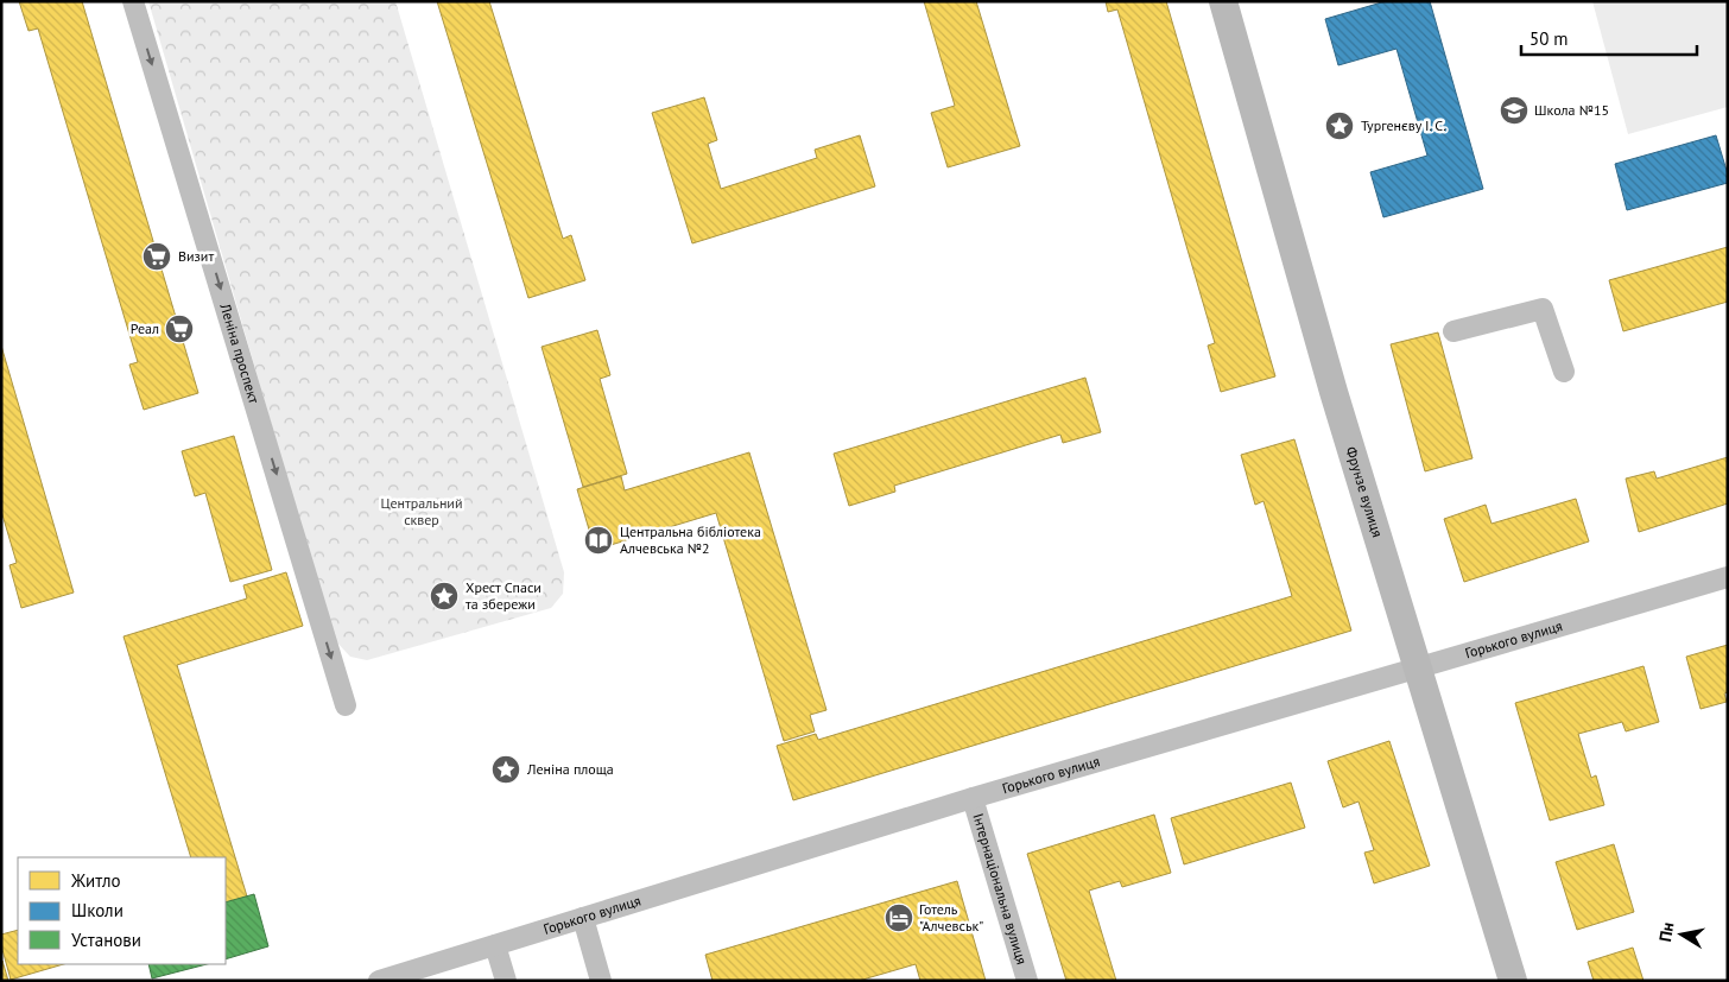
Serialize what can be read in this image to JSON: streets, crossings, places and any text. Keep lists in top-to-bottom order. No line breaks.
{"streets":{"street":["Леніна проспект","Фрунзе вулиця","Горького вулиця","Інтернаціональна вулиця"]},"crossings":[["Фрунзе вулиця","Горького вулиця"],["Горького вулиця","Інтернаціональна вулиця"]],"one_way":["Леніна проспект"],"parks":["Центральний сквер"],"places":{"school or university":["Школа №15"],"place":["Тургенєву І. С.","Хрест Спаси та збережи","Леніна площа"],"supermarket":["Визит","Реал"],"library":["Центральна бібліотека Алчевська №2"],"hotel":["Готель \"Алчевськ\""]},"legend":["Житло","Школи","Установи"],"scale_bar":"50 m","north":"left"}
